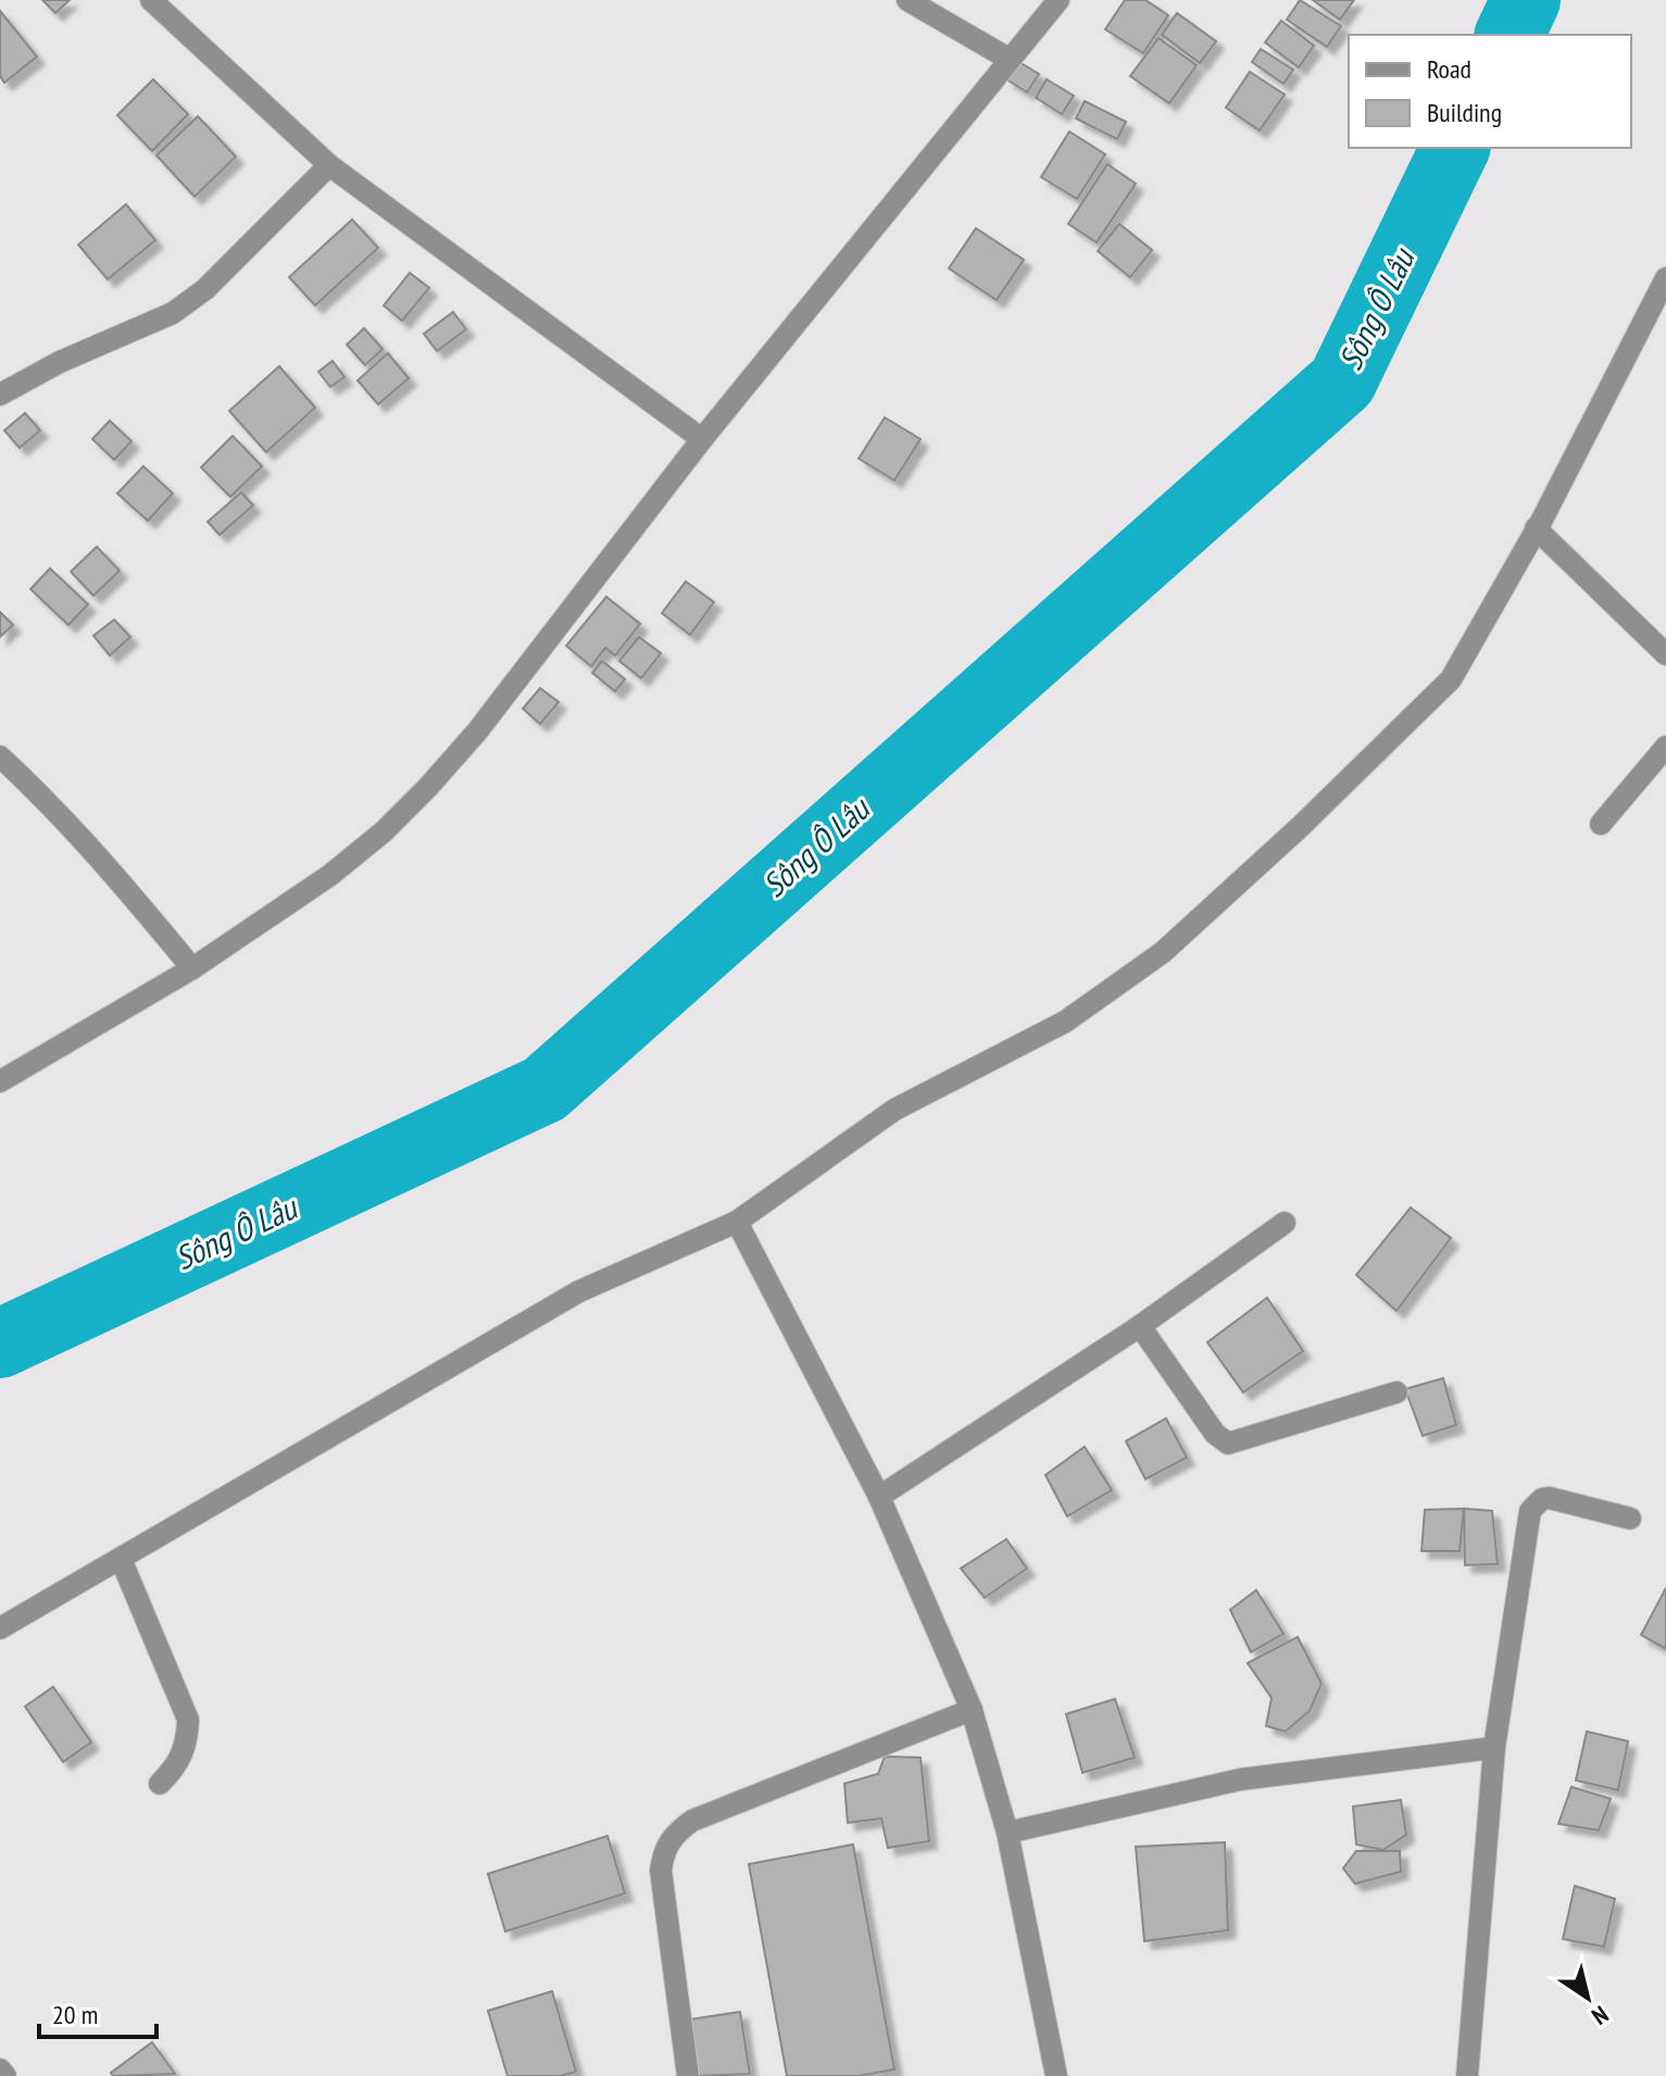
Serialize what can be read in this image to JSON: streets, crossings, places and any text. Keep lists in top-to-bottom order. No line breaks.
{"water":["Sông Ô Lâu"],"legend":["Road","Building"],"scale_bar":"20 m","north":"bottom right"}
